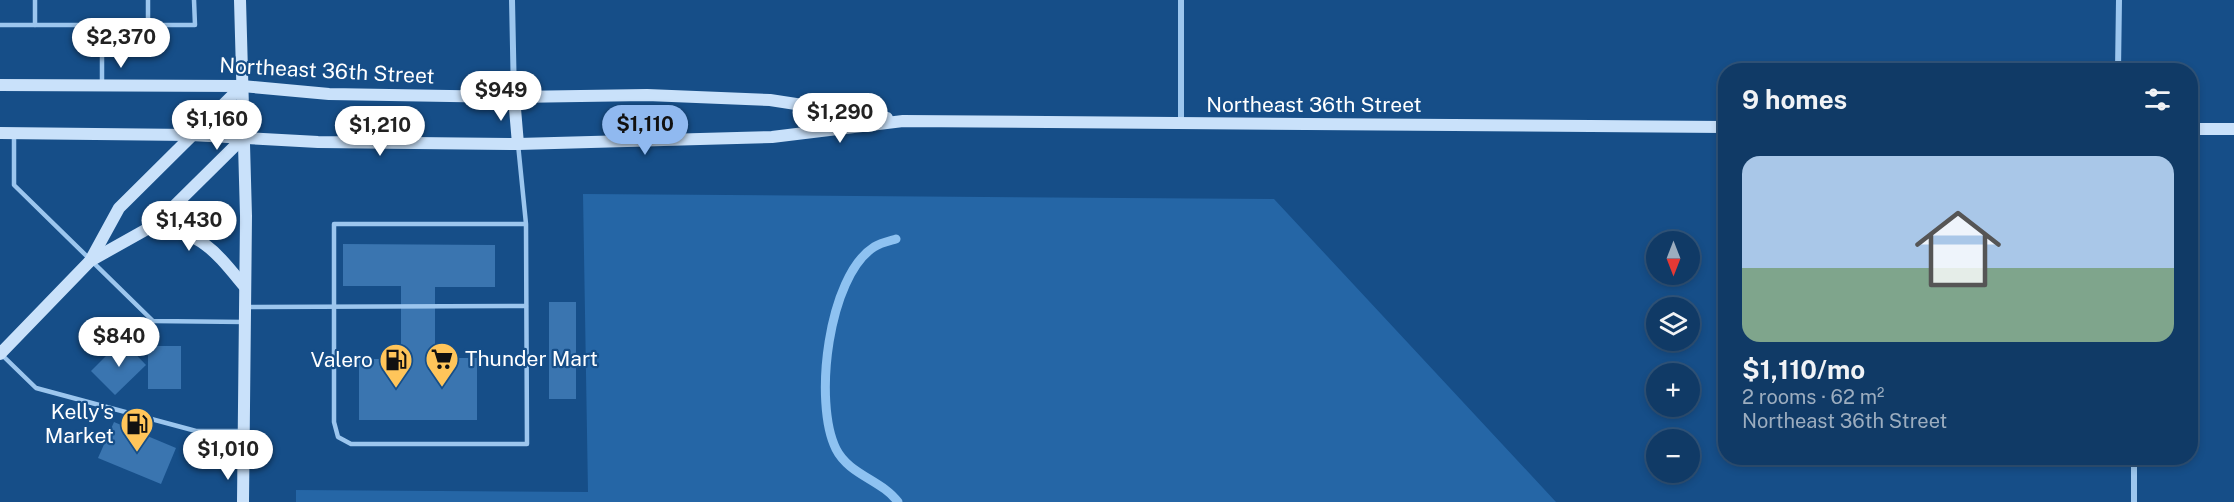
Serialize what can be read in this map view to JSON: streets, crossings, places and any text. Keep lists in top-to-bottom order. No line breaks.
{"streets":{"main road":["Northeast 36th Street"]},"places":{"supermarket":["Thunder Mart"],"fuel station":["Valero","Kelly's Market"]},"north":"bottom","page":{"price":["$2,370","$949","$1,290","$1,160","$1,110","$1,210","$1,430","$840","$1,010"],"heading":"9 homes","list":[{"name":"$1,110/mo","note":"2 rooms · 62 m² · Northeast 36th Street"}],"map_buttons":["+","−"]}}
